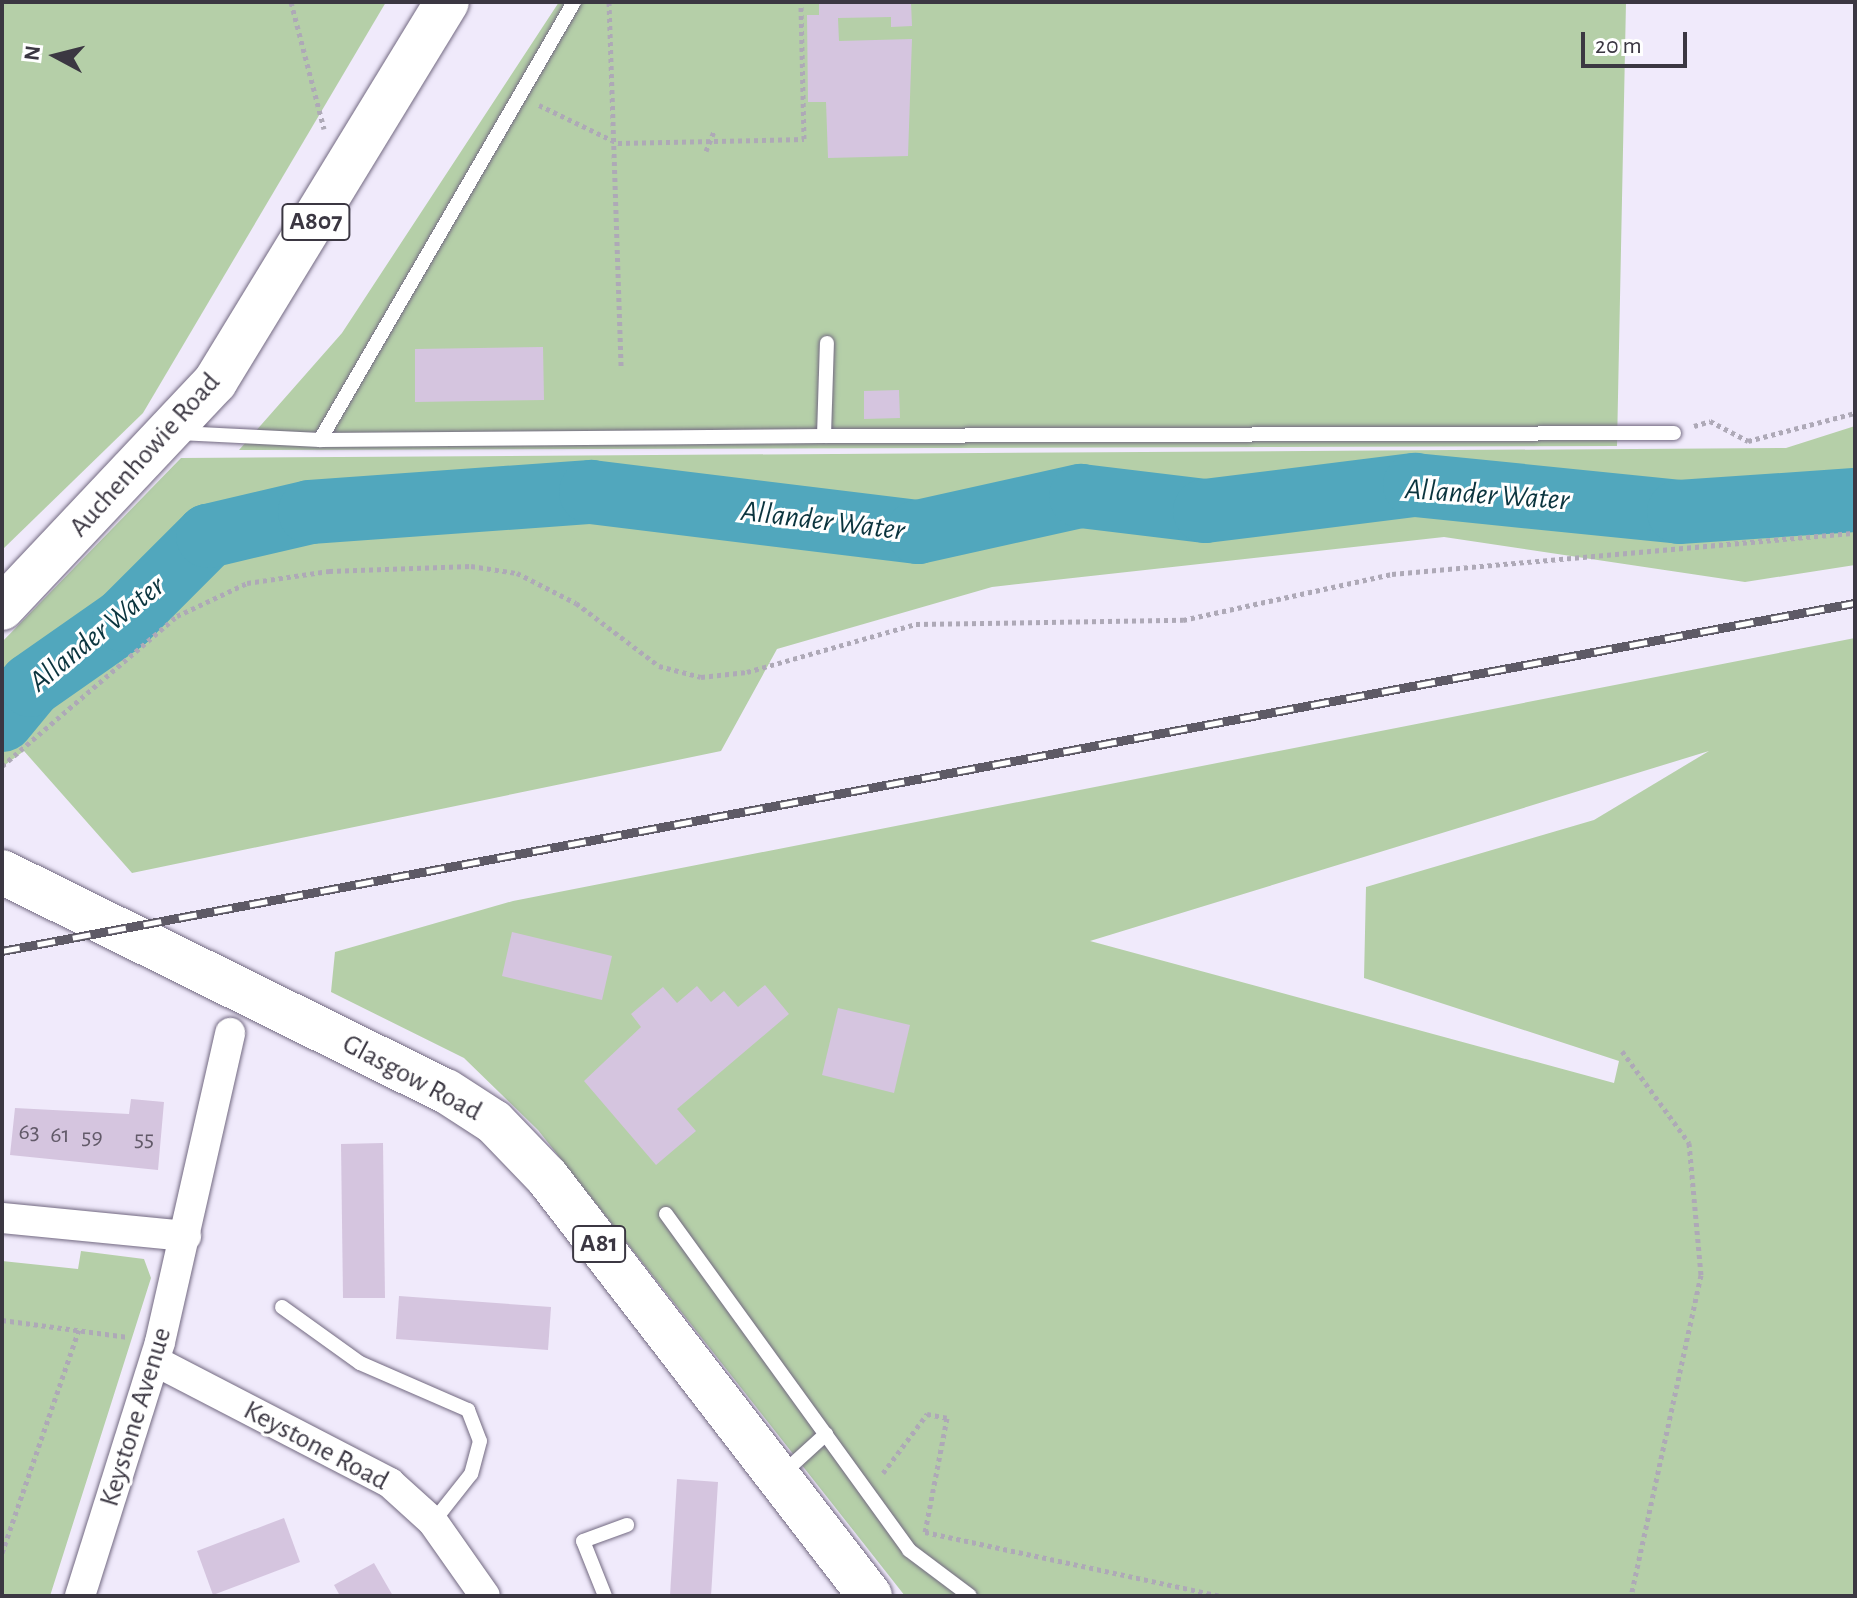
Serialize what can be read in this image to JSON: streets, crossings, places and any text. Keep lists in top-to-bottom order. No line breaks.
{"streets":{"main road":["A807","Auchenhowie Road","Glasgow Road","A81"],"street":["Keystone Avenue","Keystone Road"]},"crossings":[["Keystone Avenue","Keystone Road"]],"water":["Allander Water"],"house_numbers":["63","61","59","55"],"scale_bar":"20 m","north":"left"}
